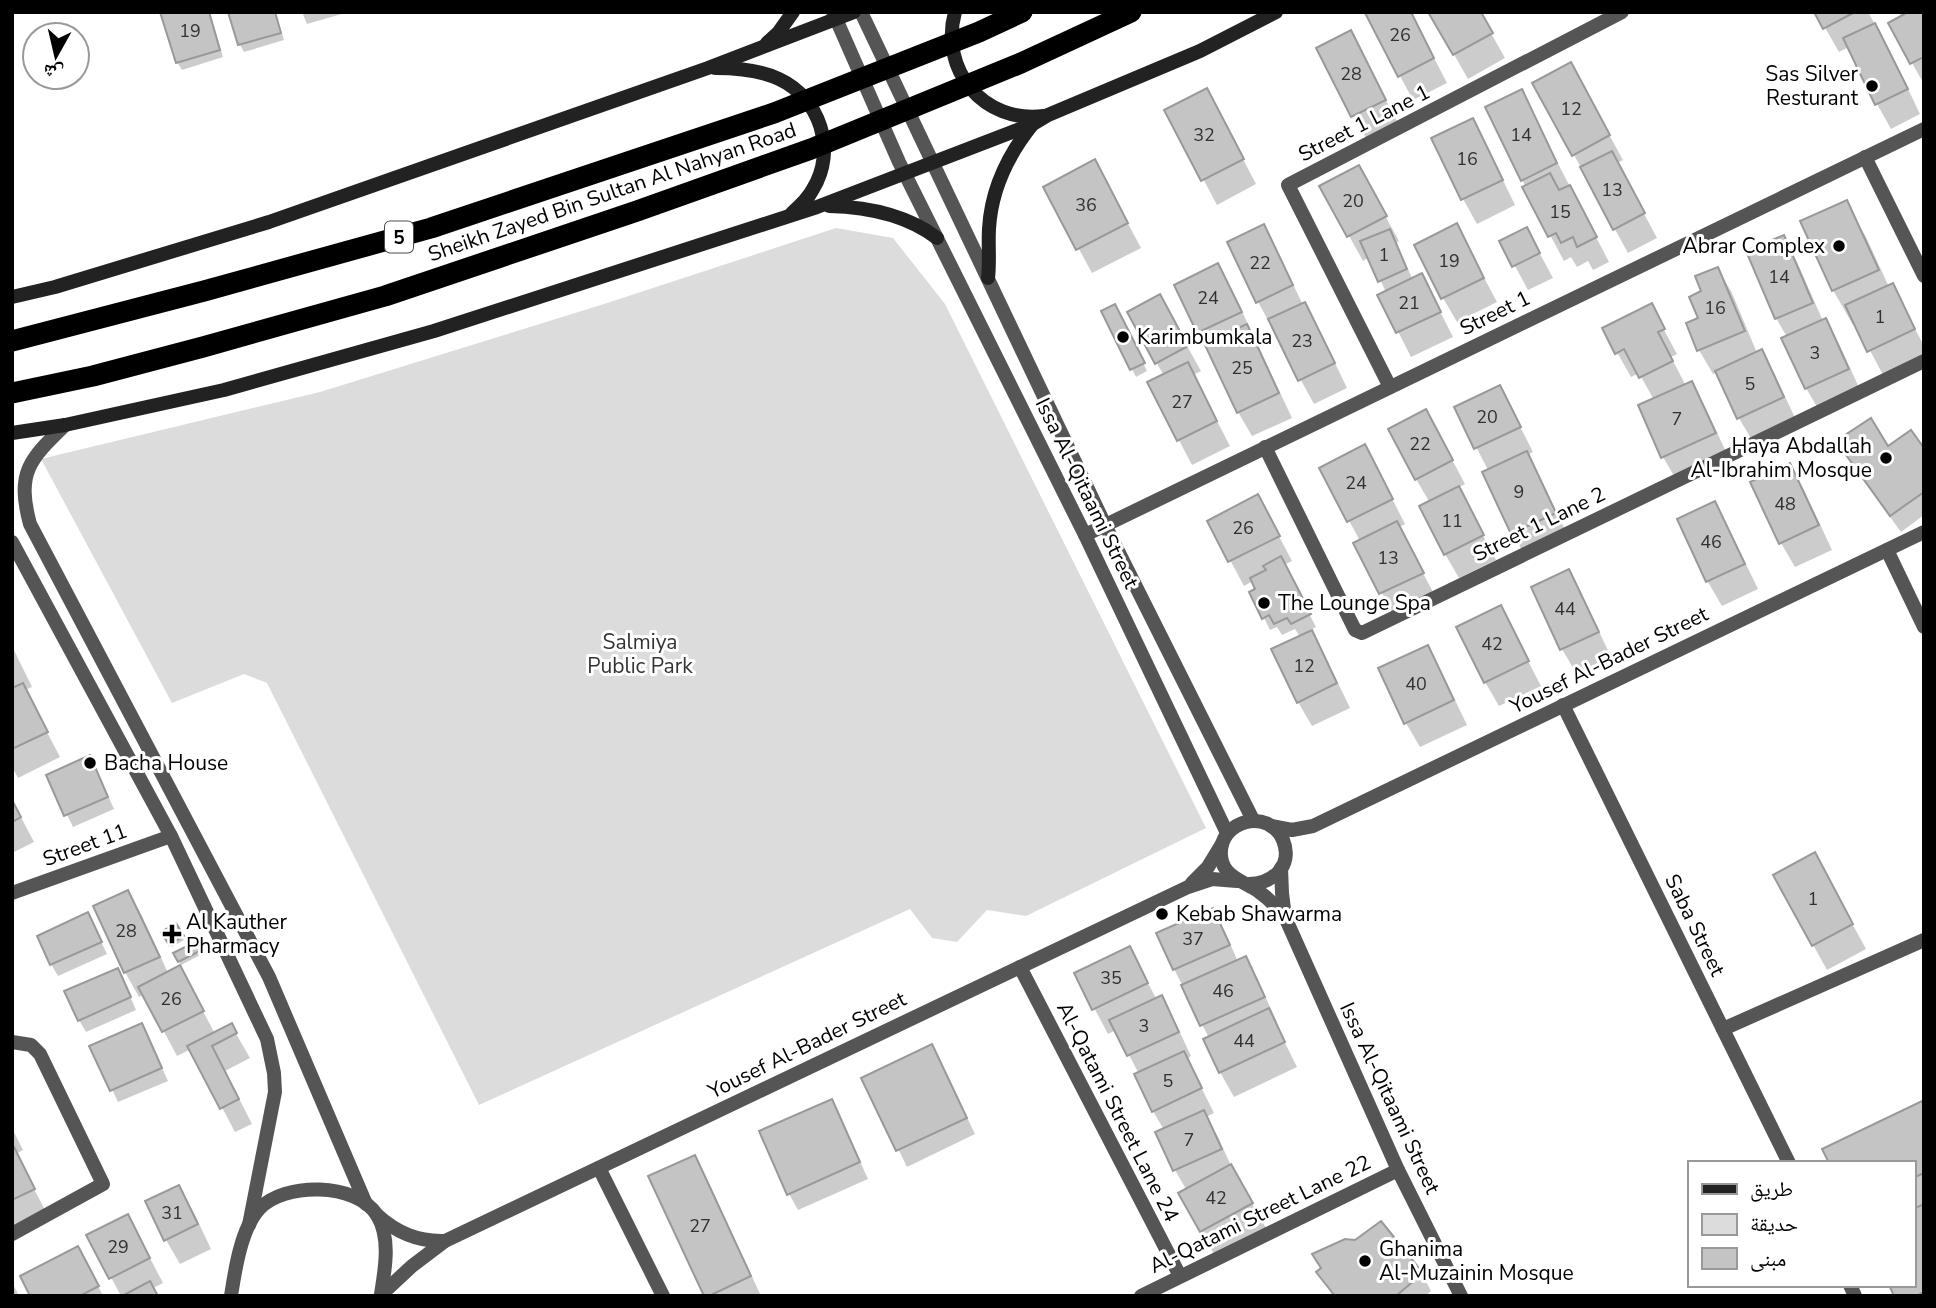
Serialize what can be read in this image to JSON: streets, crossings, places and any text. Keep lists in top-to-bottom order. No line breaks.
{"streets":{"highway":["Sheikh Zayed Bin Sultan Al Nahyan Road","5"],"street":["Street 1 Lane 1","Street 1","Issa Al-Qitaami Street","Street 1 Lane 2","Yousef Al-Bader Street","Street 11","Saba Street","Al-Qatami Street Lane 24","Al-Qatami Street Lane 22"]},"crossings":[["Street 1 Lane 1","Street 1"],["Street 1","Issa Al-Qitaami Street"],["Street 1","Street 1 Lane 2"],["Issa Al-Qitaami Street","Yousef Al-Bader Street"],["Issa Al-Qitaami Street","Al-Qatami Street Lane 22"],["Yousef Al-Bader Street","Saba Street"],["Yousef Al-Bader Street","Al-Qatami Street Lane 24"],["Al-Qatami Street Lane 24","Al-Qatami Street Lane 22"]],"parks":["Salmiya Public Park"],"places":{"other":["Sas Silver Resturant","Abrar Complex","Karimbumkala","Haya Abdallah Al-Ibrahim Mosque","The Lounge Spa","Bacha House","Kebab Shawarma","Ghanima Al-Muzainin Mosque"],"health":["Al Kauther Pharmacy"]},"house_numbers":["19","26","28","12","32","14","16","13","20","36","15","1","19","22","14","24","21","16","1","23","3","25","5","27","20","7","22","24","9","48","11","26","46","13","44","42","12","40","1","28","37","35","46","26","3","44","5","7","42","31","27","29"],"legend":["طريق","حديقة","مبنى"],"north":"bottom"}
